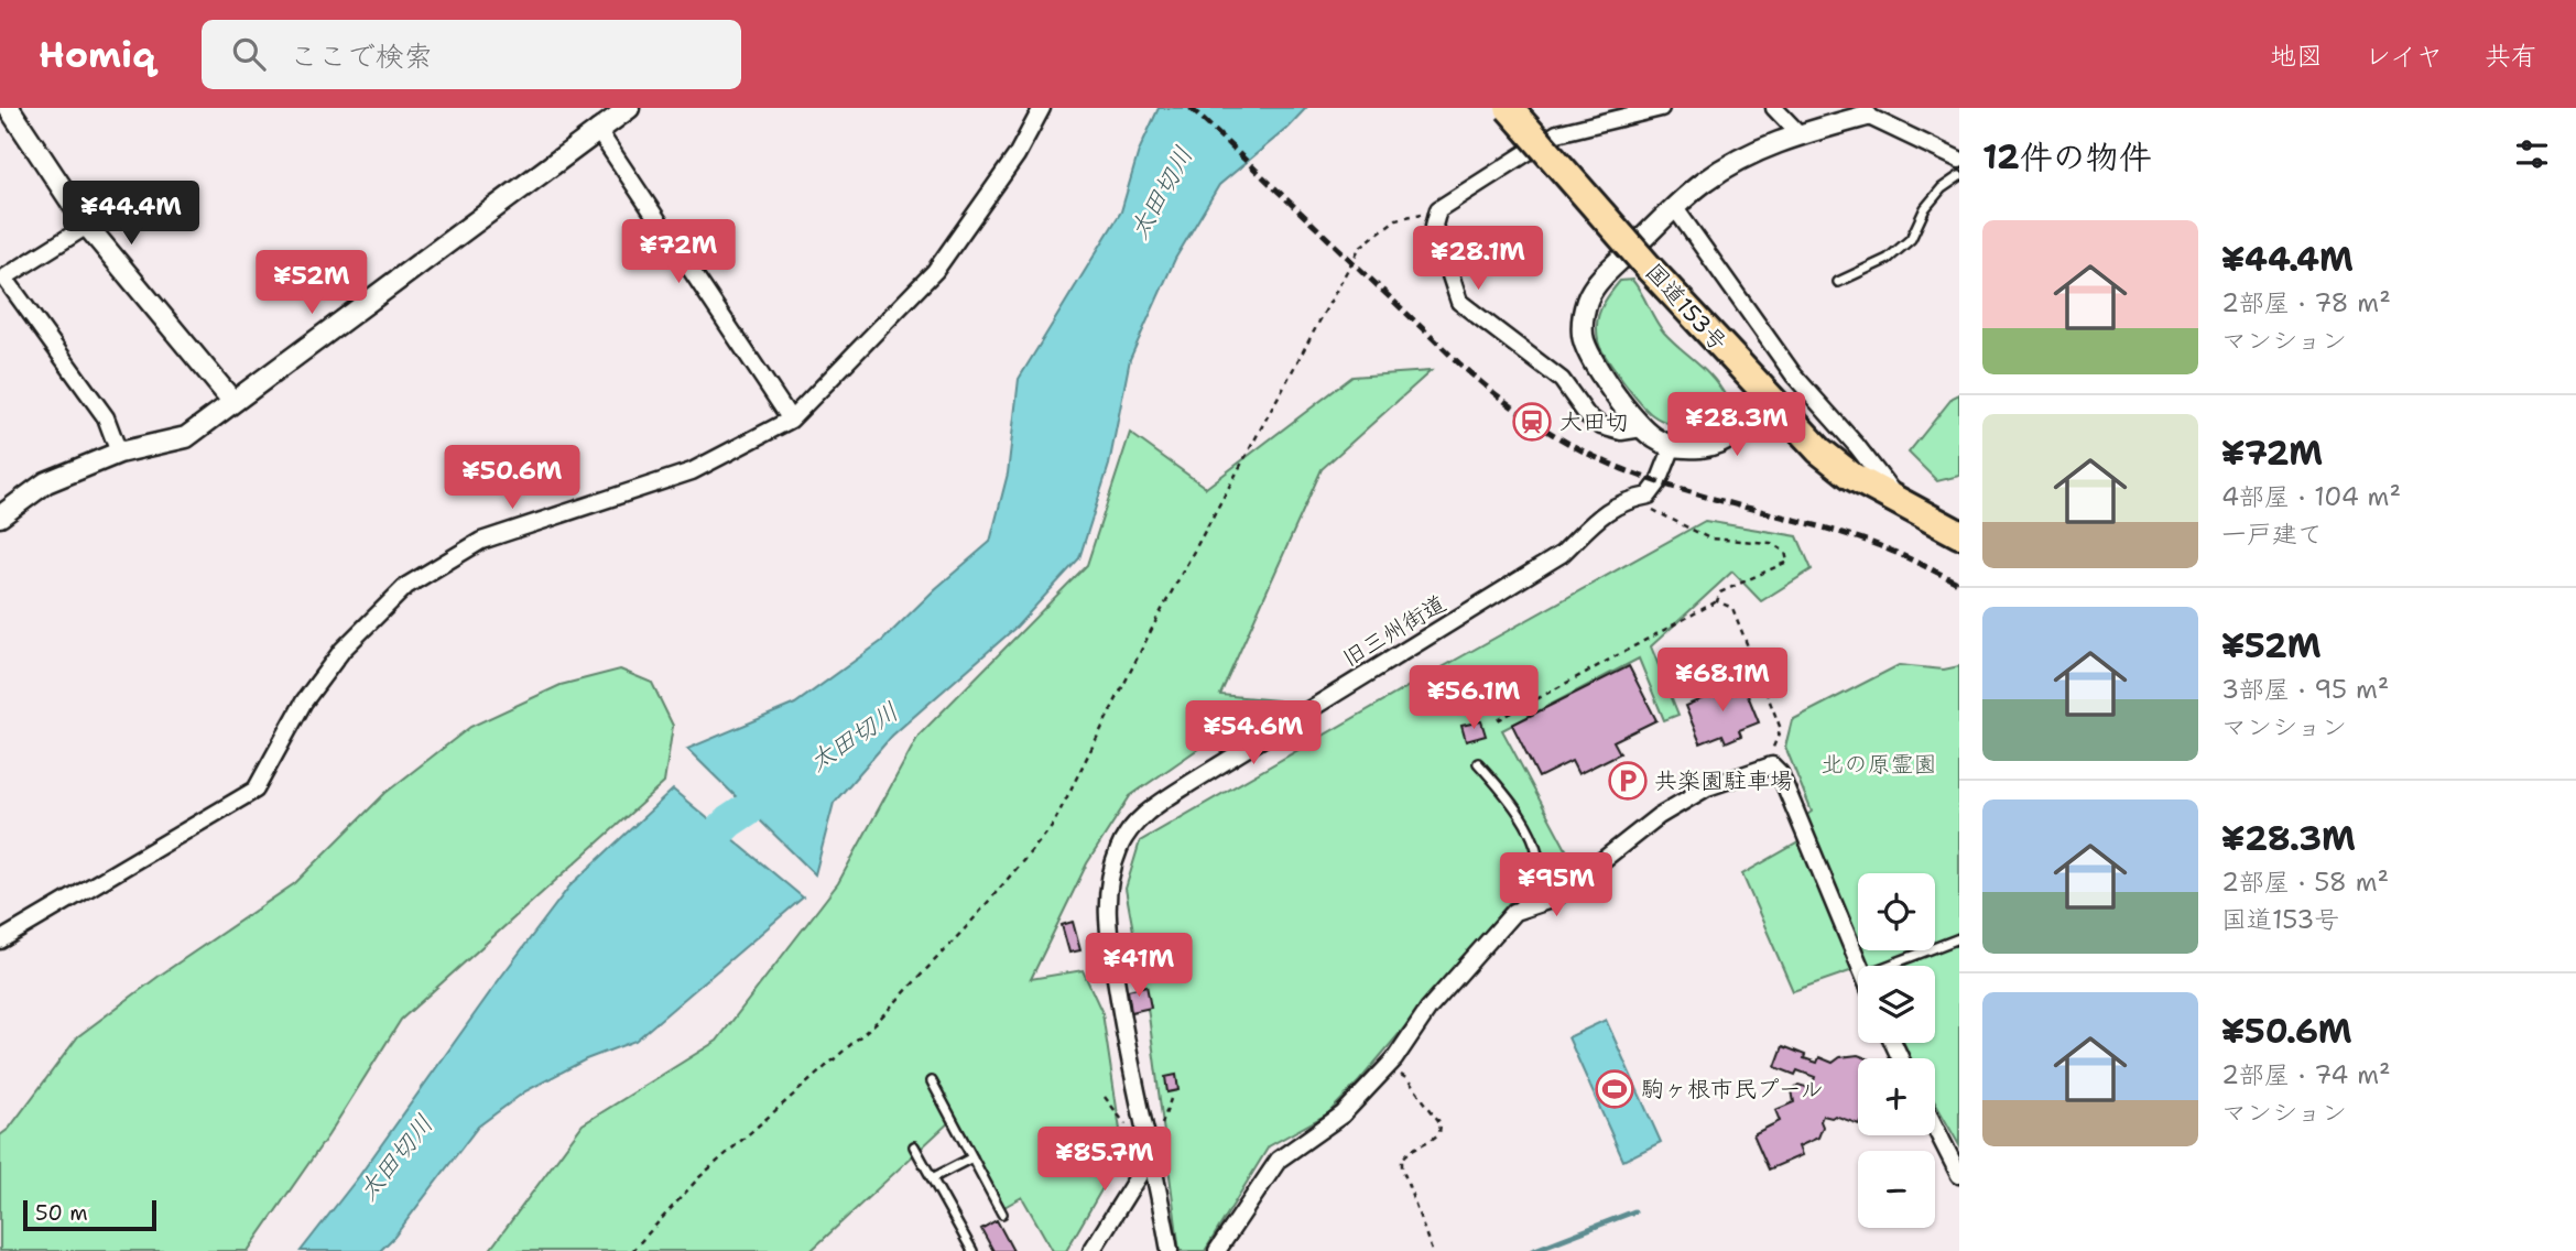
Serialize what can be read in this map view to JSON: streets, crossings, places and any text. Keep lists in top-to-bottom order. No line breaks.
{"streets":{"highway":["国道153号"],"street":["旧三州街道"]},"water":["太田切川"],"parks":["北の原霊園"],"places":{"station":["大田切"],"parking":["共楽園駐車場"],"sports":["駒ヶ根市民プール"]},"scale_bar":"50 m","page":{"header":"Homiq","search":"ここで検索","nav":["地図","レイヤ","共有"],"heading":"12件の物件","price":["¥44.4M","¥72M","¥28.1M","¥52M","¥28.3M","¥50.6M","¥68.1M","¥56.1M","¥54.6M","¥95M","¥41M","¥85.7M"],"list":[{"name":"¥44.4M","note":"2部屋 · 78 m² · マンション"},{"name":"¥72M","note":"4部屋 · 104 m² · 一戸建て"},{"name":"¥52M","note":"3部屋 · 95 m² · マンション"},{"name":"¥28.3M","note":"2部屋 · 58 m² · 国道153号"},{"name":"¥50.6M","note":"2部屋 · 74 m² · マンション"}],"map_buttons":["+","−"],"scale":"50 m"}}
